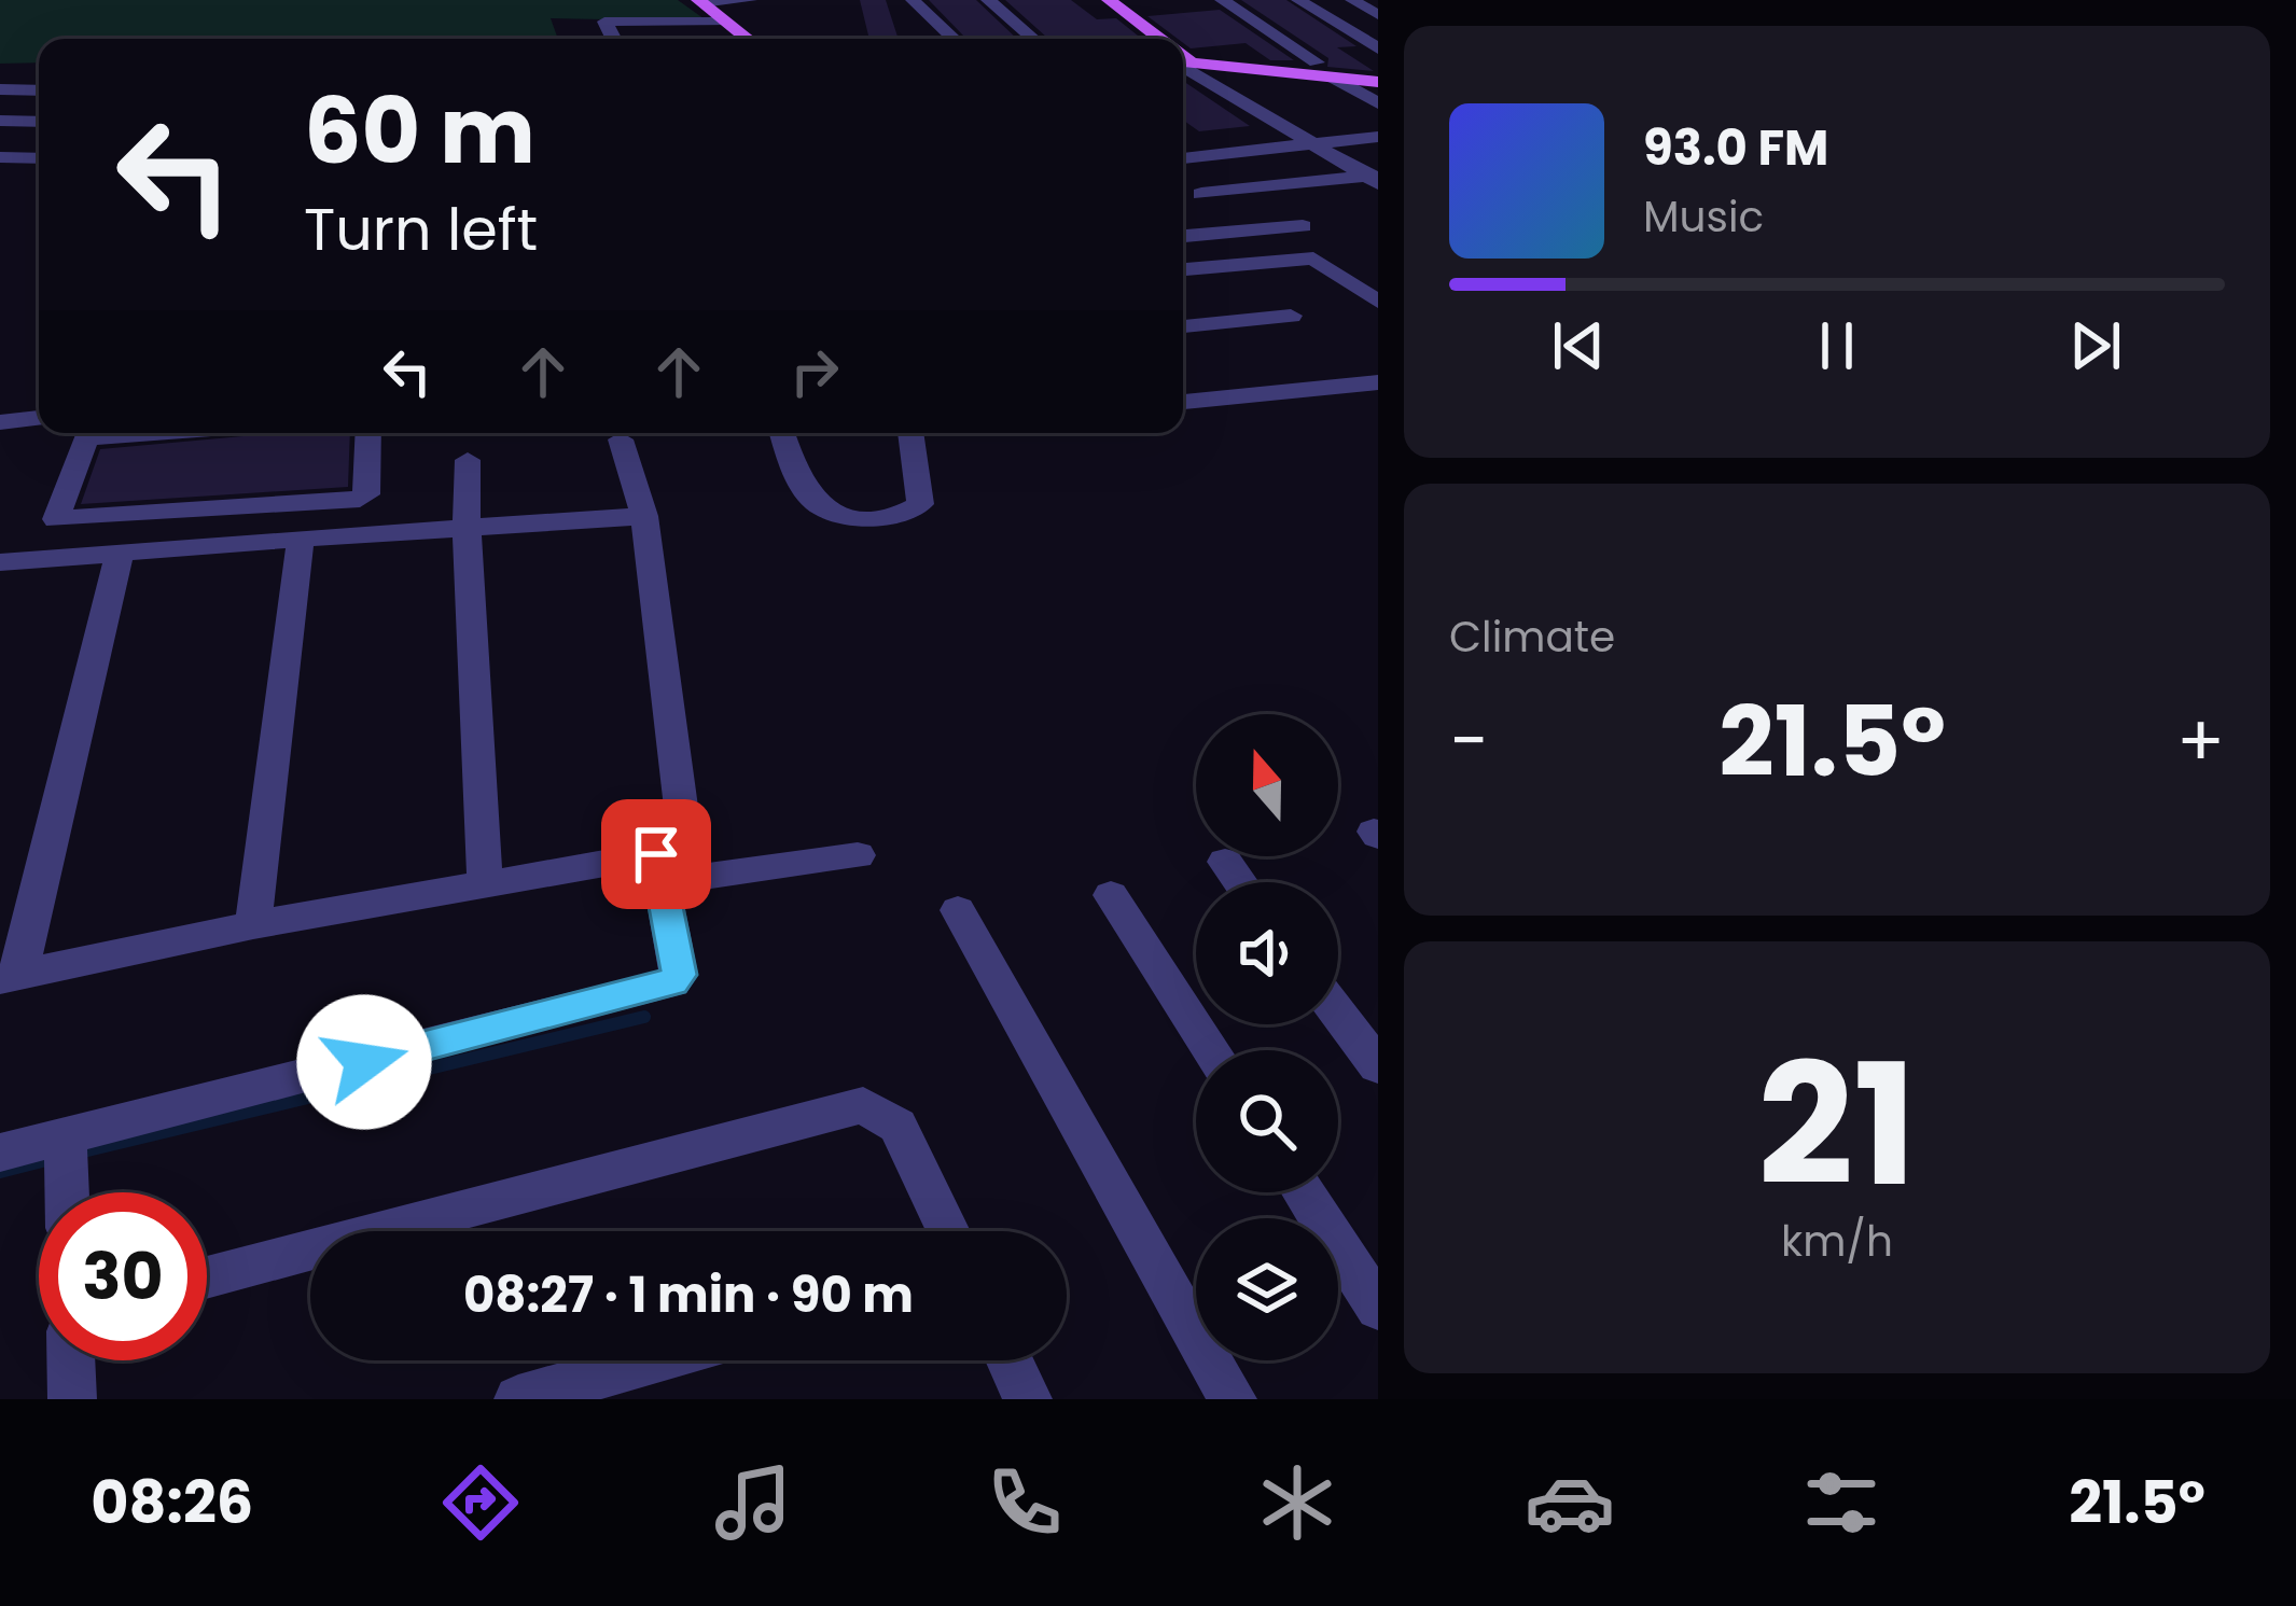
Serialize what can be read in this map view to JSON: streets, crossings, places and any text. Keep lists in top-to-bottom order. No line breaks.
{"north":"top","page":{"turn":["60 m","Turn left"],"song":["93.0 FM","Music"],"tile":["Climate",["21","km/h"]],"heat":["−","21.5°","+"],"limit":"30","trip":"08:27 · 1 min · 90 m","tabs":["08:26","21.5°"]}}
